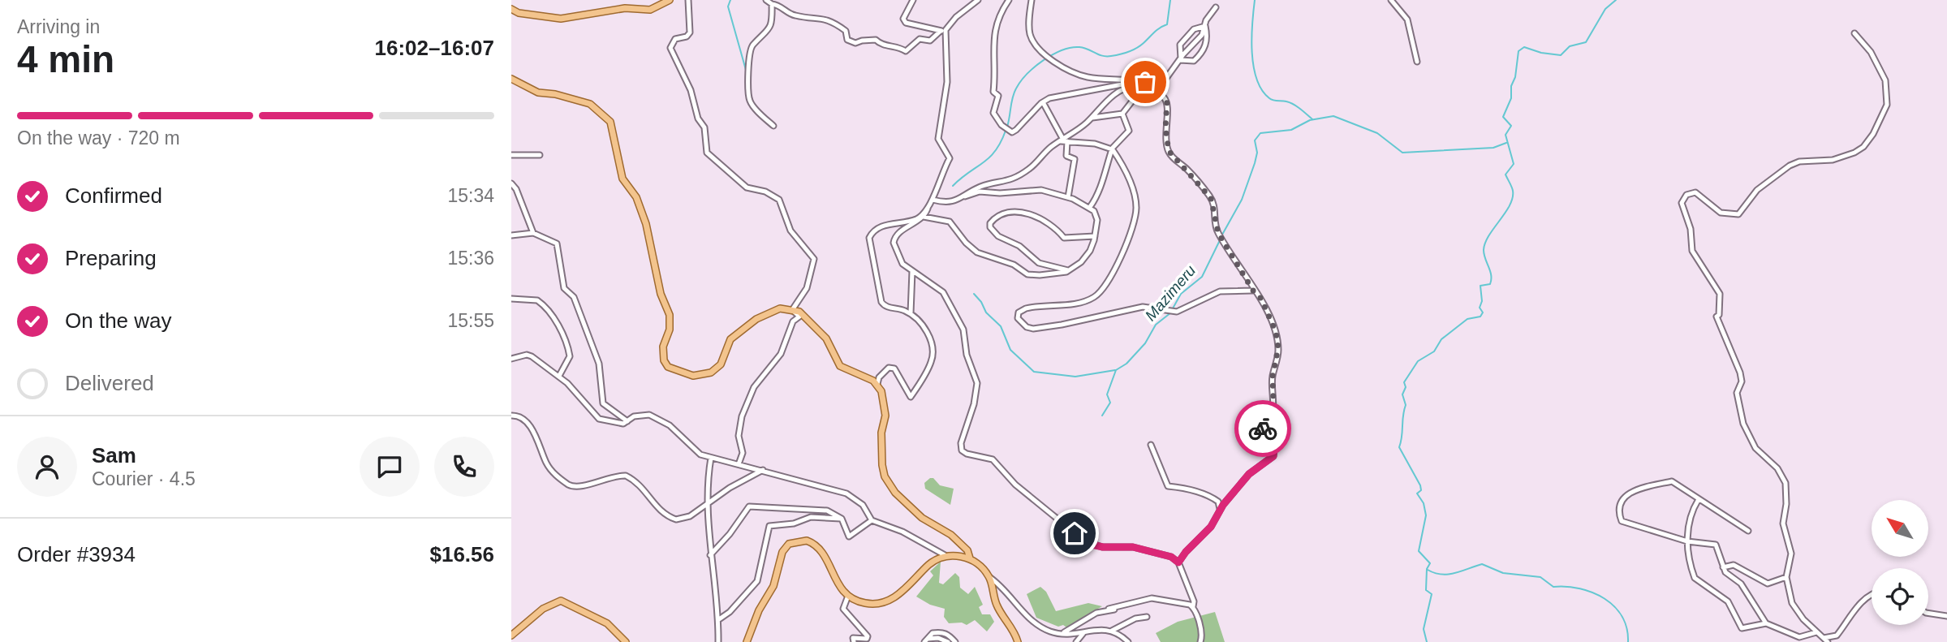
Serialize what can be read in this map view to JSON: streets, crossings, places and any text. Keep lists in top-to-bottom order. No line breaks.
{"water":["Mazimeru"],"north":"top left","page":{"heading":["4 min","Arriving in","16:02–16:07"],"panel":["Sam","Courier · 4.5","Order #3934","$16.56"],"bar":"On the way · 720 m","list":[["Confirmed","15:34"],["Preparing","15:36"],["On the way","15:55"],"Delivered"]}}
